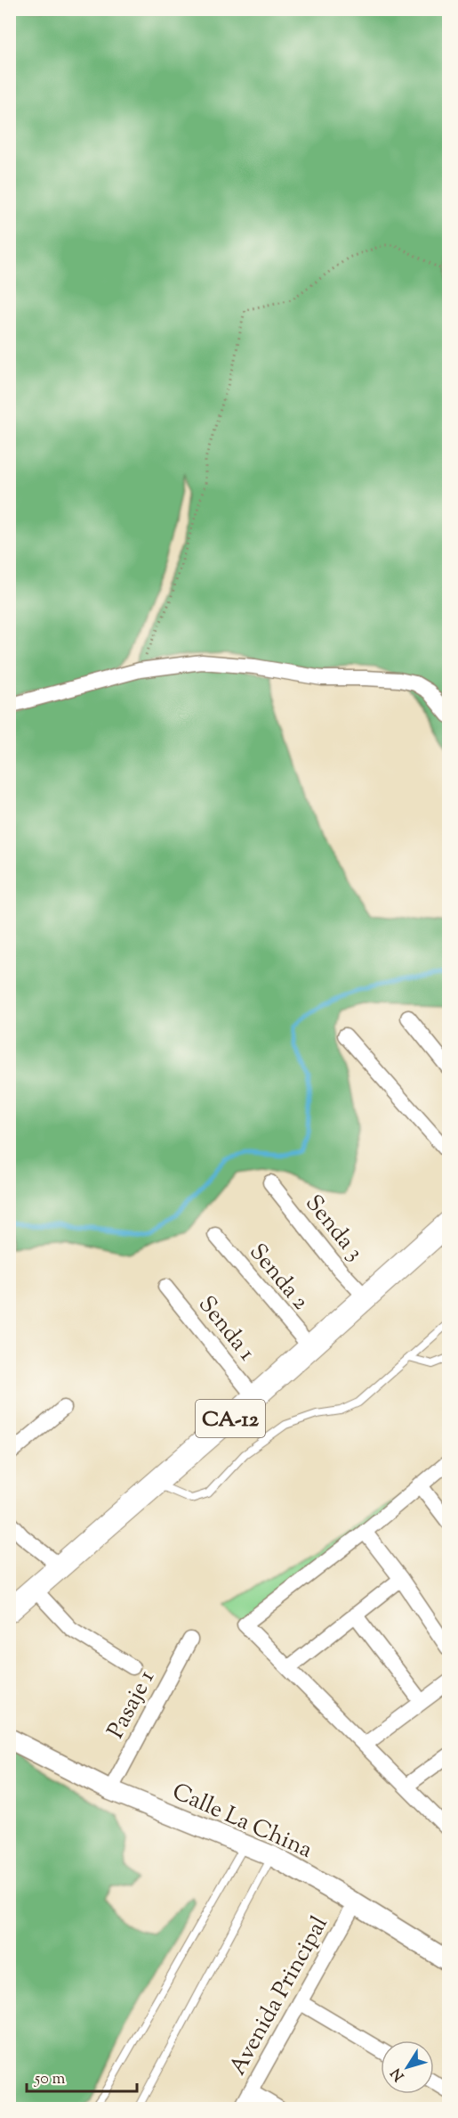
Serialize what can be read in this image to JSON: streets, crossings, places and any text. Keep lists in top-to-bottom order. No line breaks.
{"streets":{"main road":["CA-12","Calle La China"],"street":["Senda 3","Senda 2","Senda 1","Pasaje 1","Avenida Principal"]},"crossings":[["Senda 3","CA-12"],["Senda 2","CA-12"],["Senda 1","CA-12"],["Pasaje 1","Calle La China"],["Calle La China","Avenida Principal"]],"scale_bar":"50 m","north":"bottom left"}
